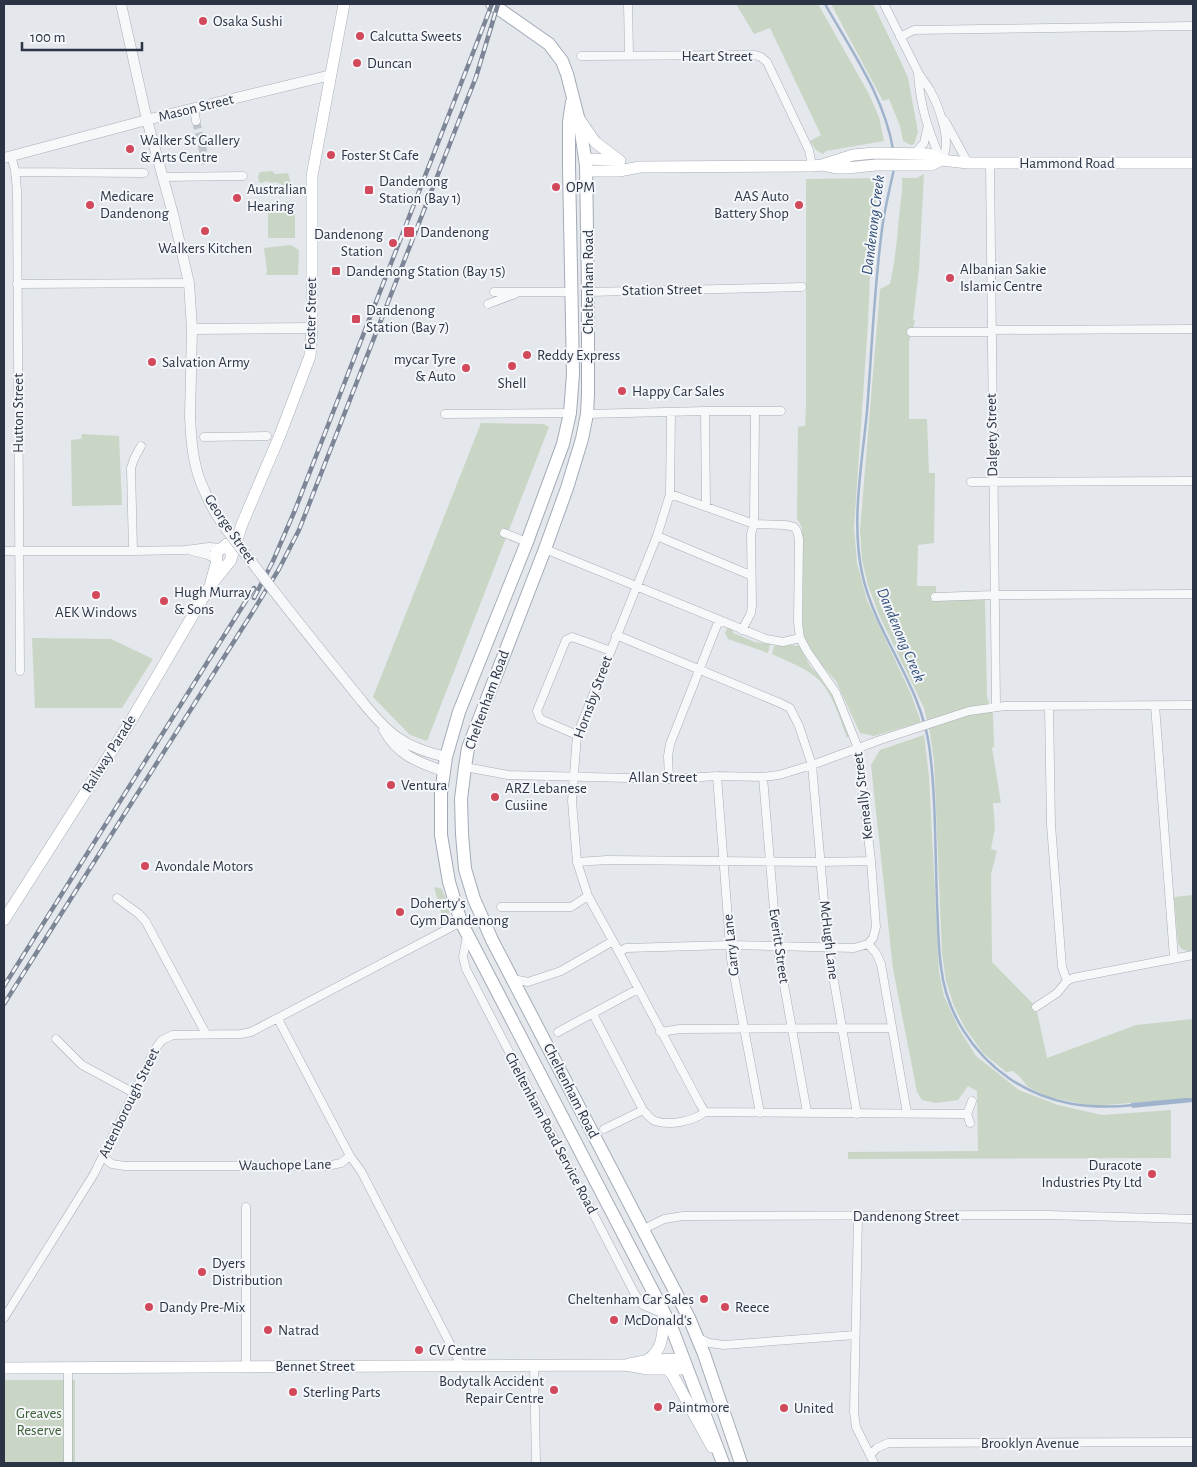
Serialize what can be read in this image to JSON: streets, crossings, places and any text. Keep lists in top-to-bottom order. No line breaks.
{"streets":{"main road":["Hammond Road","Cheltenham Road","Station Street","Foster Street","Railway Parade","Dandenong Street","Bennet Street"],"street":["Heart Street","Mason Street","Hutton Street","Dalgety Street","George Street","Hornsby Street","Allan Street","Keneally Street","McHugh Lane","Garry Lane","Everitt Street","Attenborough Street","Cheltenham Road Service Road","Wauchope Lane","Brooklyn Avenue"]},"crossings":[["Heart Street","Hammond Road"],["Mason Street","Foster Street"],["Mason Street","Hutton Street"],["Mason Street","George Street"],["Hammond Road","Cheltenham Road"],["Hammond Road","Dalgety Street"],["Cheltenham Road","Station Street"],["Cheltenham Road","George Street"],["Cheltenham Road","Allan Street"],["Cheltenham Road","Attenborough Street"],["Cheltenham Road","Cheltenham Road Service Road"],["Cheltenham Road","Dandenong Street"],["Cheltenham Road","Bennet Street"],["Foster Street","Railway Parade"],["Dalgety Street","Allan Street"],["Hornsby Street","Allan Street"],["Hornsby Street","McHugh Lane"],["Allan Street","Keneally Street"],["Allan Street","McHugh Lane"],["Allan Street","Garry Lane"],["Allan Street","Everitt Street"],["Attenborough Street","Wauchope Lane"],["Wauchope Lane","Bennet Street"]],"water":["Dandenong Creek"],"parks":["Greaves Reserve"],"places":{"other":["Osaka Sushi","Calcutta Sweets","Duncan","Walker St Gallery & Arts Centre","Foster St Cafe","OPM","Australian Hearing","Medicare Dandenong","AAS Auto Battery Shop","Walkers Kitchen","Dandenong Station","Albanian Sakie Islamic Centre","Reddy Express","Salvation Army","Shell","mycar Tyre & Auto","Happy Car Sales","AEK Windows","Hugh Murray & Sons","Ventura","ARZ Lebanese Cusiine","Avondale Motors","Doherty's Gym Dandenong","Duracote Industries Pty Ltd","Dyers Distribution","Cheltenham Car Sales","Dandy Pre-Mix","Reece","McDonald's","Natrad","CV Centre","Bodytalk Accident Repair Centre","Sterling Parts","Paintmore","United"],"transit":["Dandenong Station (Bay 1)","Dandenong","Dandenong Station (Bay 15)","Dandenong Station (Bay 7)"]},"scale_bar":"100 m"}
